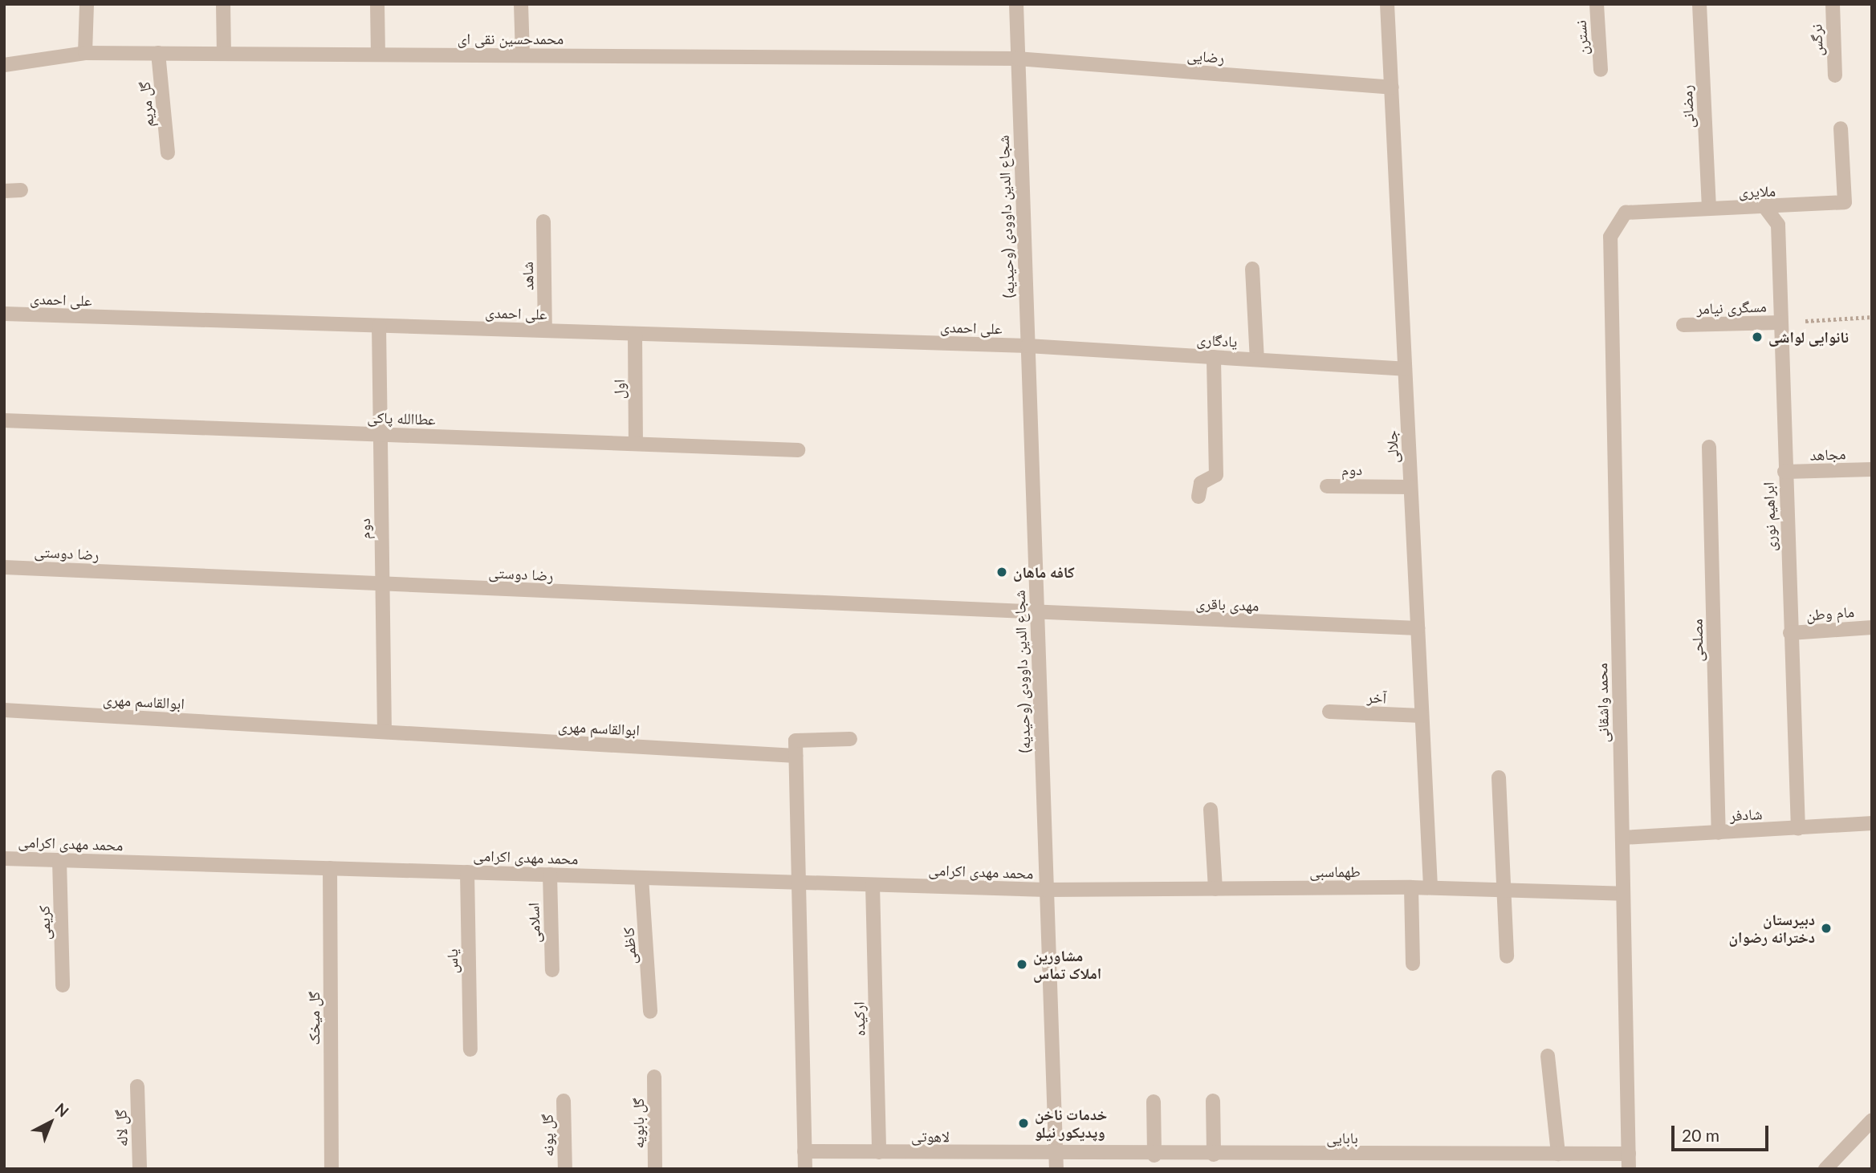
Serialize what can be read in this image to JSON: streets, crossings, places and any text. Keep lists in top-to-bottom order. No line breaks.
{"streets":{"street":["نسترن","محمدحسین نقی ای","نرگس","رضایی","گل مریم","رمضانی","ملایری","شجاع الدین داوودی (وحیدیه)","شاهد","علی احمدی","مسگری نیامر","یادگاری","اول","عطاالله پاکی","جلالی","مجاهد","دوم","ابراهیم نوری","رضا دوستی","مهدی باقری","مام وطن","مصلحی","آخر","ابوالقاسم مهری","محمد واشقانی","شادفر","محمد مهدی اکرامی","طهماسبی","کریمی","اسلامی","کاظمی","یاس","گل میخک","ارکیده","گل بابویه","گل لاله","گل پونه","لاهوتی","بابایی"]},"crossings":[["محمدحسین نقی ای","رضایی"],["محمدحسین نقی ای","گل مریم"],["محمدحسین نقی ای","شجاع الدین داوودی (وحیدیه)"],["رضایی","شجاع الدین داوودی (وحیدیه)"],["رضایی","جلالی"],["رمضانی","ملایری"],["ملایری","ابراهیم نوری"],["ملایری","محمد واشقانی"],["شجاع الدین داوودی (وحیدیه)","علی احمدی"],["شجاع الدین داوودی (وحیدیه)","یادگاری"],["شجاع الدین داوودی (وحیدیه)","رضا دوستی"],["شجاع الدین داوودی (وحیدیه)","مهدی باقری"],["شجاع الدین داوودی (وحیدیه)","محمد مهدی اکرامی"],["شجاع الدین داوودی (وحیدیه)","طهماسبی"],["شجاع الدین داوودی (وحیدیه)","لاهوتی"],["شجاع الدین داوودی (وحیدیه)","بابایی"],["شاهد","علی احمدی"],["علی احمدی","یادگاری"],["علی احمدی","اول"],["علی احمدی","دوم"],["مسگری نیامر","ابراهیم نوری"],["یادگاری","جلالی"],["اول","عطاالله پاکی"],["عطاالله پاکی","دوم"],["جلالی","دوم"],["جلالی","مهدی باقری"],["جلالی","آخر"],["جلالی","طهماسبی"],["مجاهد","ابراهیم نوری"],["دوم","رضا دوستی"],["دوم","ابوالقاسم مهری"],["ابراهیم نوری","مام وطن"],["ابراهیم نوری","شادفر"],["رضا دوستی","مهدی باقری"],["مصلحی","شادفر"],["محمد واشقانی","شادفر"],["محمد واشقانی","طهماسبی"],["محمد واشقانی","بابایی"],["محمد مهدی اکرامی","طهماسبی"],["محمد مهدی اکرامی","کریمی"],["محمد مهدی اکرامی","اسلامی"],["محمد مهدی اکرامی","کاظمی"],["محمد مهدی اکرامی","یاس"],["محمد مهدی اکرامی","گل میخک"],["محمد مهدی اکرامی","ارکیده"],["ارکیده","لاهوتی"],["لاهوتی","بابایی"]],"places":["نانوایی لواشی","کافه ماهان","دبیرستان دخترانه رضوان","مشاورین املاک تماس","خدمات ناخن وپديكور نيلو"],"scale_bar":"20 m","north":"top right"}
